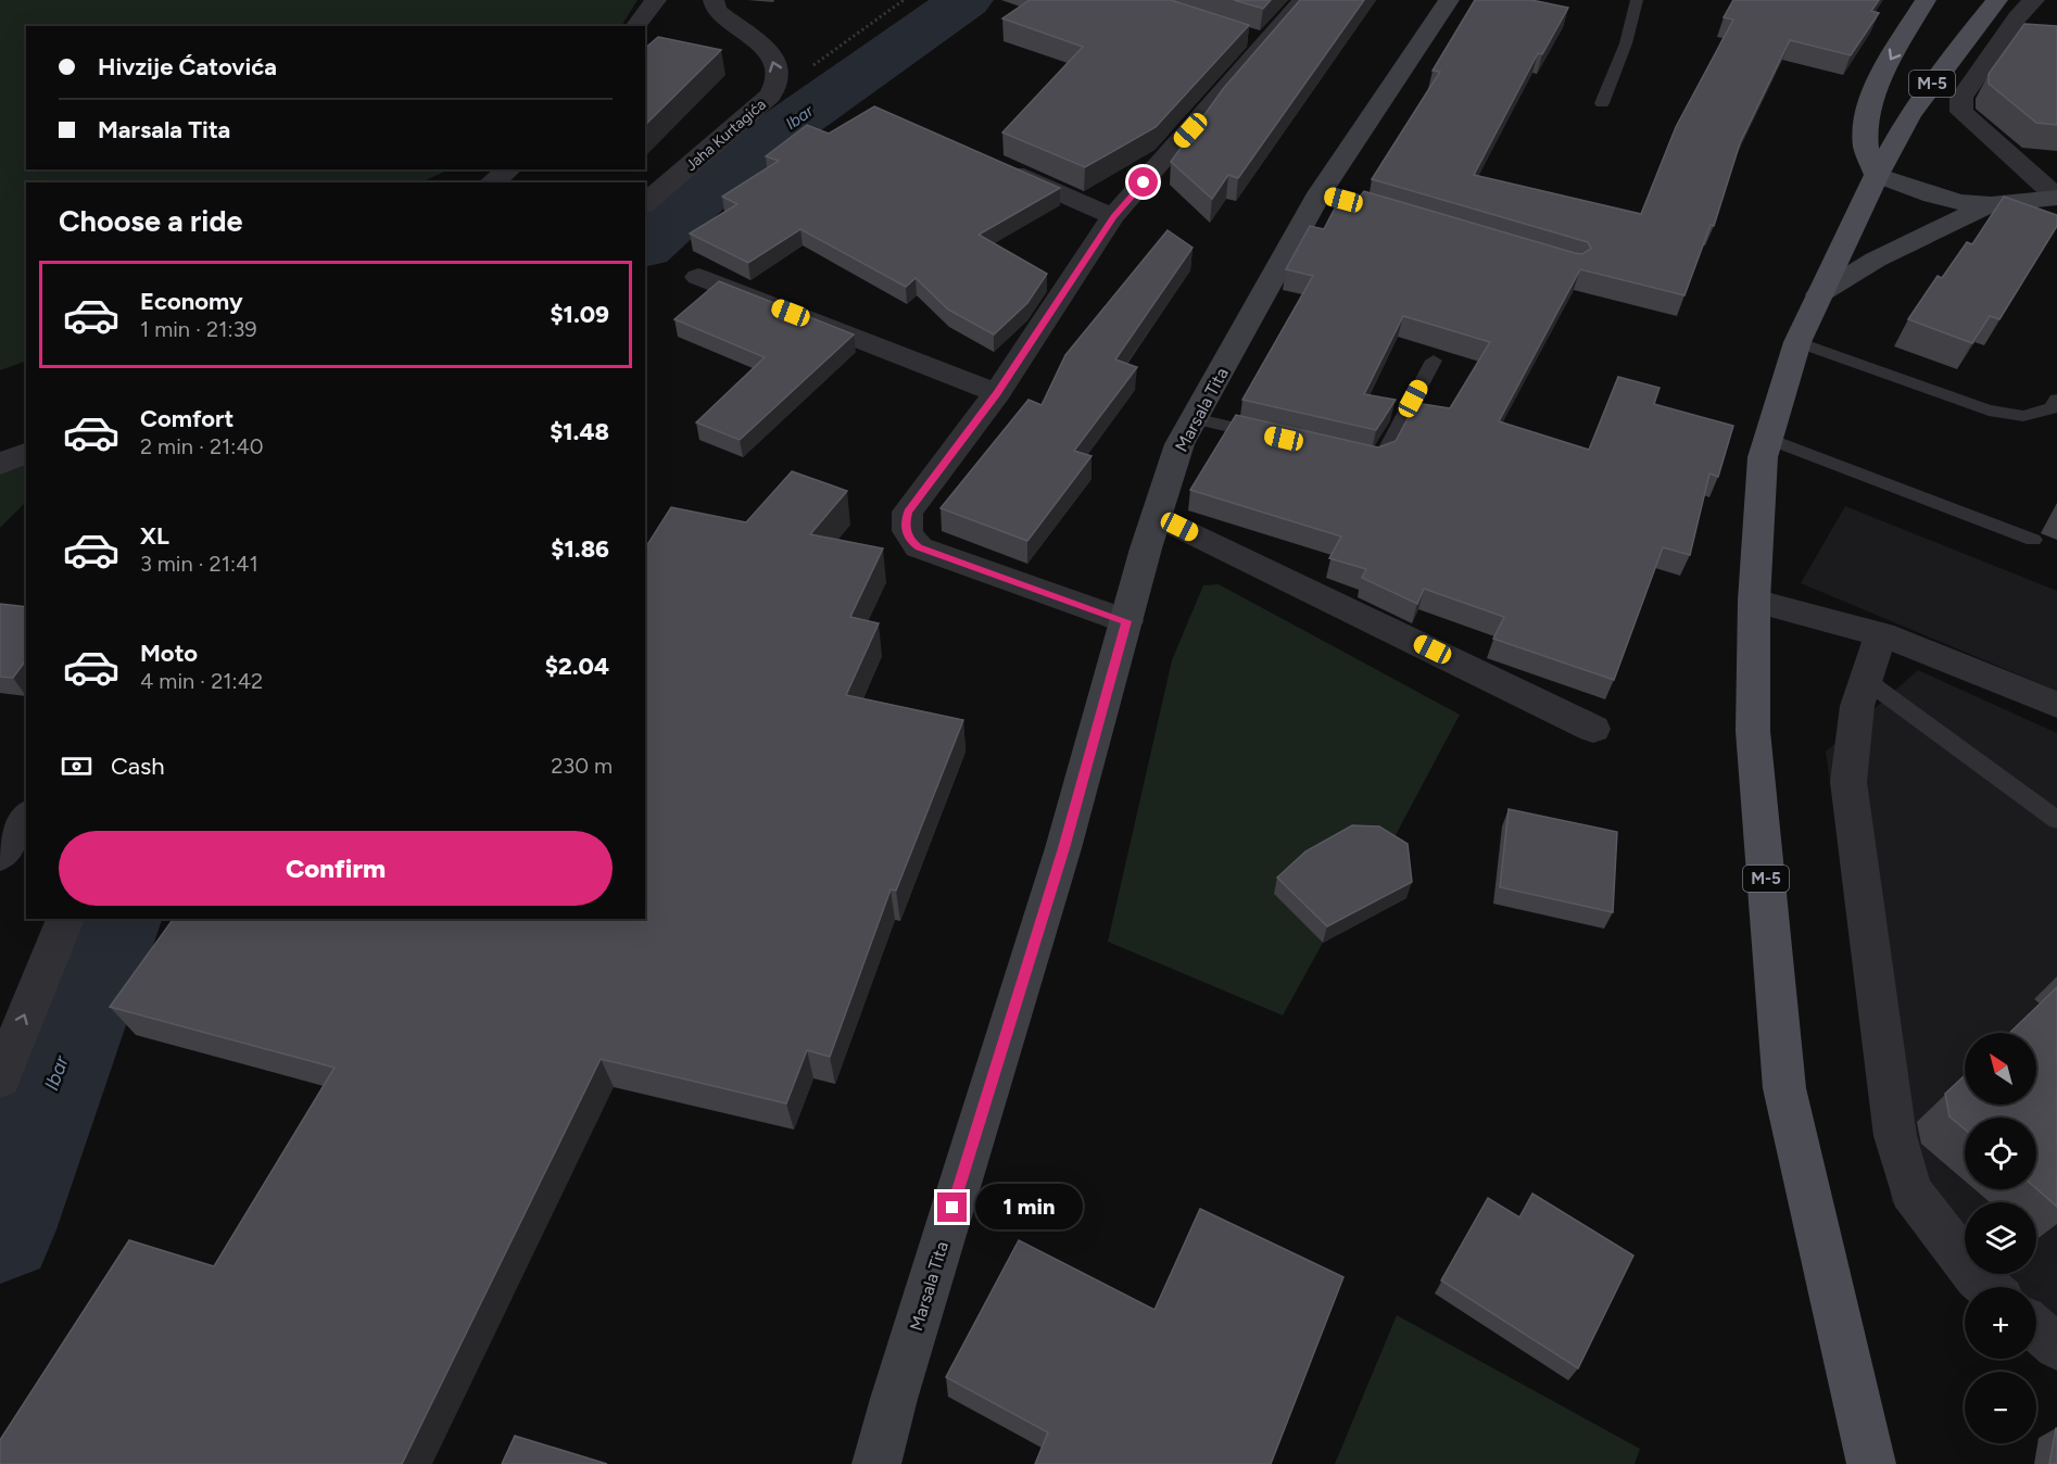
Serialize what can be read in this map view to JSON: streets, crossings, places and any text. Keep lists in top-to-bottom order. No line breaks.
{"streets":{"main road":["M-5"],"street":["Jaha Kurtagića","Marsala Tita"]},"one_way":["Jaha Kurtagića"],"water":["Ibar"],"north":"top left","page":{"banner":["Hivzije Ćatovića","Marsala Tita"],"heading":"Choose a ride","list":[{"name":"Economy","note":"1 min · 21:39","value":"$1.09"},{"name":"Comfort","note":"2 min · 21:40","value":"$1.48"},{"name":"XL","note":"3 min · 21:41","value":"$1.86"},{"name":"Moto","note":"4 min · 21:42","value":"$2.04"}],"pay":["Cash","230 m"],"buttons":"Confirm","map_buttons":["+","−"],"bubble":"1 min"}}
